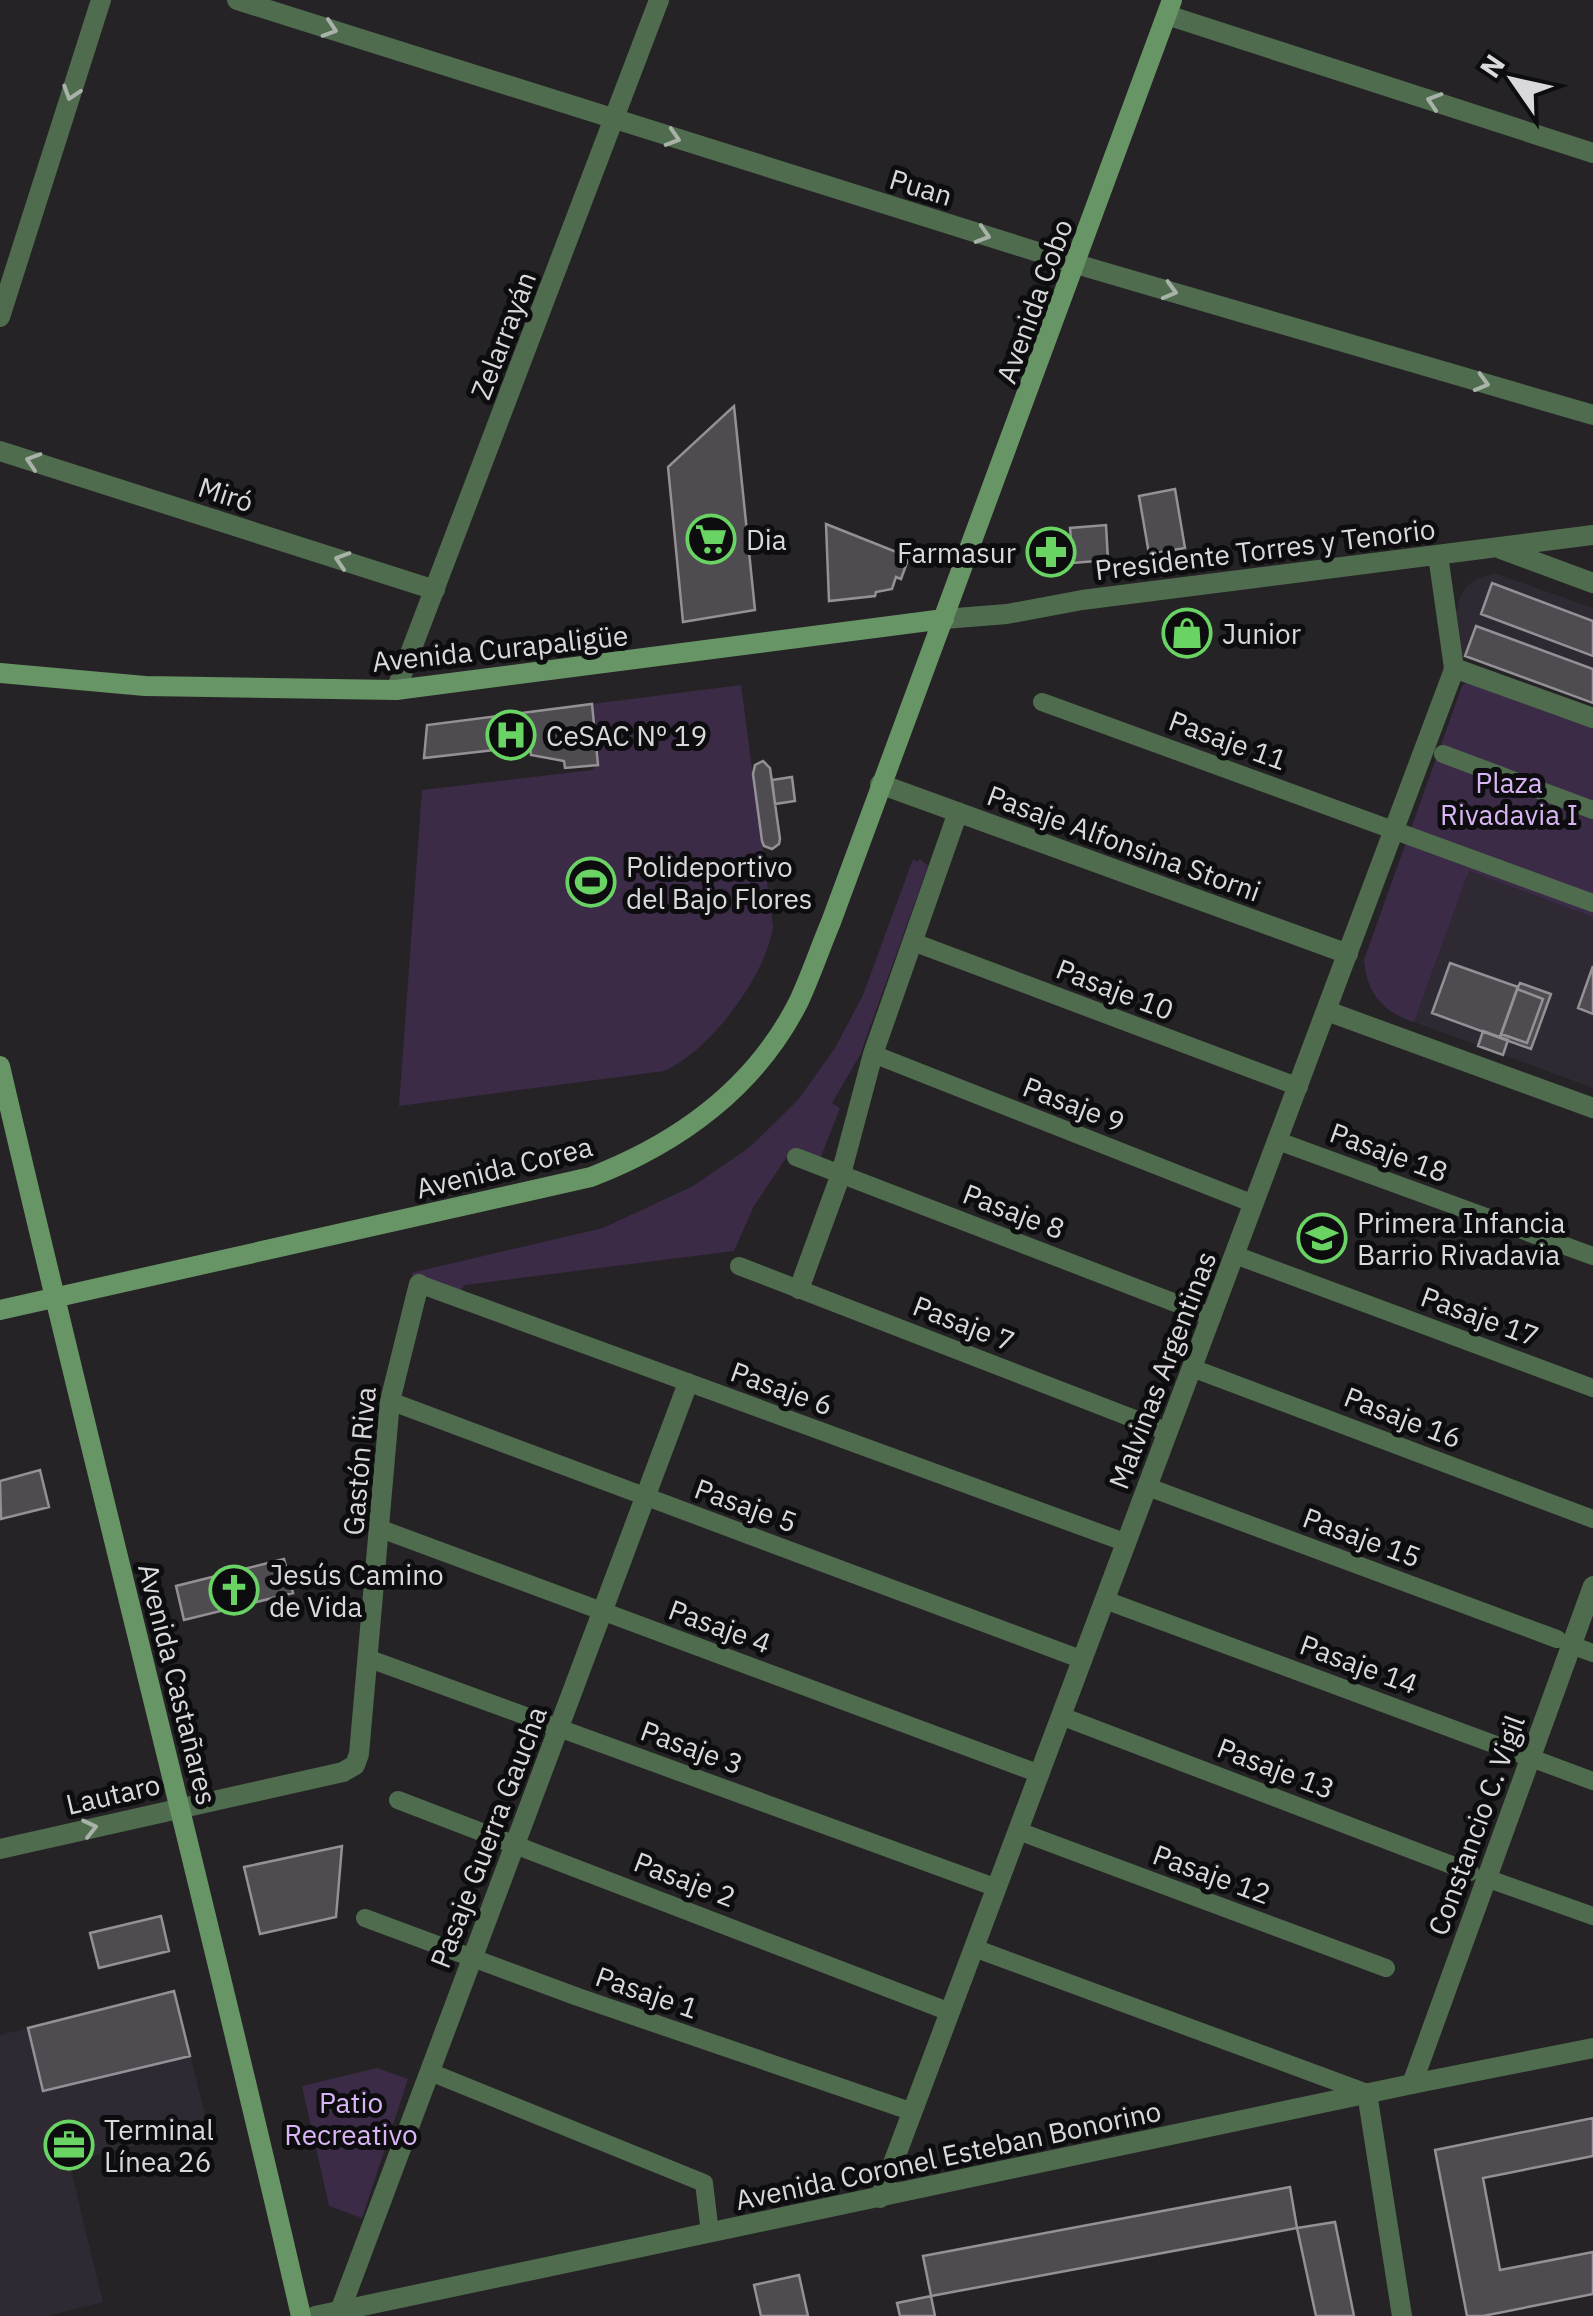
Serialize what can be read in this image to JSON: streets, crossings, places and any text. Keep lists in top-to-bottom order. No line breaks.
{"streets":{"main road":["Avenida Cobo","Avenida Curapaligüe","Avenida Corea","Avenida Castañares"],"street":["Puan","Zelarrayán","Miró","Presidente Torres y Tenorio","Pasaje 11","Pasaje Alfonsina Storni","Pasaje 10","Pasaje 9","Pasaje 18","Pasaje 8","Pasaje 17","Pasaje 7","Malvinas Argentinas","Pasaje 6","Pasaje 16","Gastón Riva","Pasaje 5","Pasaje 15","Pasaje 4","Pasaje 14","Pasaje 3","Pasaje 13","Lautaro","Constancio C. Vigil","Pasaje Guerra Gaucha","Pasaje 12","Pasaje 2","Pasaje 1","Avenida Coronel Esteban Bonorino"]},"crossings":[["Puan","Avenida Cobo"],["Puan","Zelarrayán"],["Avenida Cobo","Presidente Torres y Tenorio"],["Avenida Cobo","Avenida Curapaligüe"],["Avenida Cobo","Avenida Corea"],["Zelarrayán","Miró"],["Zelarrayán","Avenida Curapaligüe"],["Presidente Torres y Tenorio","Avenida Curapaligüe"],["Presidente Torres y Tenorio","Avenida Corea"],["Presidente Torres y Tenorio","Malvinas Argentinas"],["Avenida Curapaligüe","Avenida Corea"],["Pasaje 11","Malvinas Argentinas"],["Pasaje Alfonsina Storni","Avenida Corea"],["Pasaje Alfonsina Storni","Malvinas Argentinas"],["Pasaje 10","Malvinas Argentinas"],["Pasaje 9","Malvinas Argentinas"],["Pasaje 18","Malvinas Argentinas"],["Avenida Corea","Avenida Castañares"],["Pasaje 8","Malvinas Argentinas"],["Pasaje 17","Malvinas Argentinas"],["Pasaje 7","Malvinas Argentinas"],["Malvinas Argentinas","Pasaje 6"],["Malvinas Argentinas","Pasaje 16"],["Malvinas Argentinas","Pasaje 5"],["Malvinas Argentinas","Pasaje 15"],["Malvinas Argentinas","Pasaje 4"],["Malvinas Argentinas","Pasaje 14"],["Malvinas Argentinas","Pasaje 3"],["Malvinas Argentinas","Pasaje 13"],["Malvinas Argentinas","Pasaje 12"],["Malvinas Argentinas","Pasaje 2"],["Malvinas Argentinas","Pasaje 1"],["Malvinas Argentinas","Avenida Coronel Esteban Bonorino"],["Pasaje 6","Gastón Riva"],["Pasaje 6","Pasaje Guerra Gaucha"],["Gastón Riva","Pasaje 5"],["Gastón Riva","Pasaje 4"],["Gastón Riva","Pasaje 3"],["Gastón Riva","Lautaro"],["Pasaje 5","Pasaje Guerra Gaucha"],["Pasaje 15","Constancio C. Vigil"],["Pasaje 4","Pasaje Guerra Gaucha"],["Pasaje 14","Constancio C. Vigil"],["Avenida Castañares","Lautaro"],["Pasaje 3","Pasaje Guerra Gaucha"],["Pasaje 13","Constancio C. Vigil"],["Constancio C. Vigil","Avenida Coronel Esteban Bonorino"],["Pasaje Guerra Gaucha","Pasaje 2"],["Pasaje Guerra Gaucha","Pasaje 1"],["Pasaje Guerra Gaucha","Avenida Coronel Esteban Bonorino"]],"one_way":["Puan","Miró","Lautaro"],"parks":["Plaza Rivadavia I","Patio Recreativo"],"places":{"supermarket":["Dia"],"pharmacy":["Farmasur"],"shop":["Junior"],"hospital":["CeSAC Nº 19"],"sports":["Polideportivo del Bajo Flores"],"school or university":["Primera Infancia Barrio Rivadavia"],"church":["Jesús Camino de Vida"],"office":["Terminal Línea 26"]},"north":"top left"}
